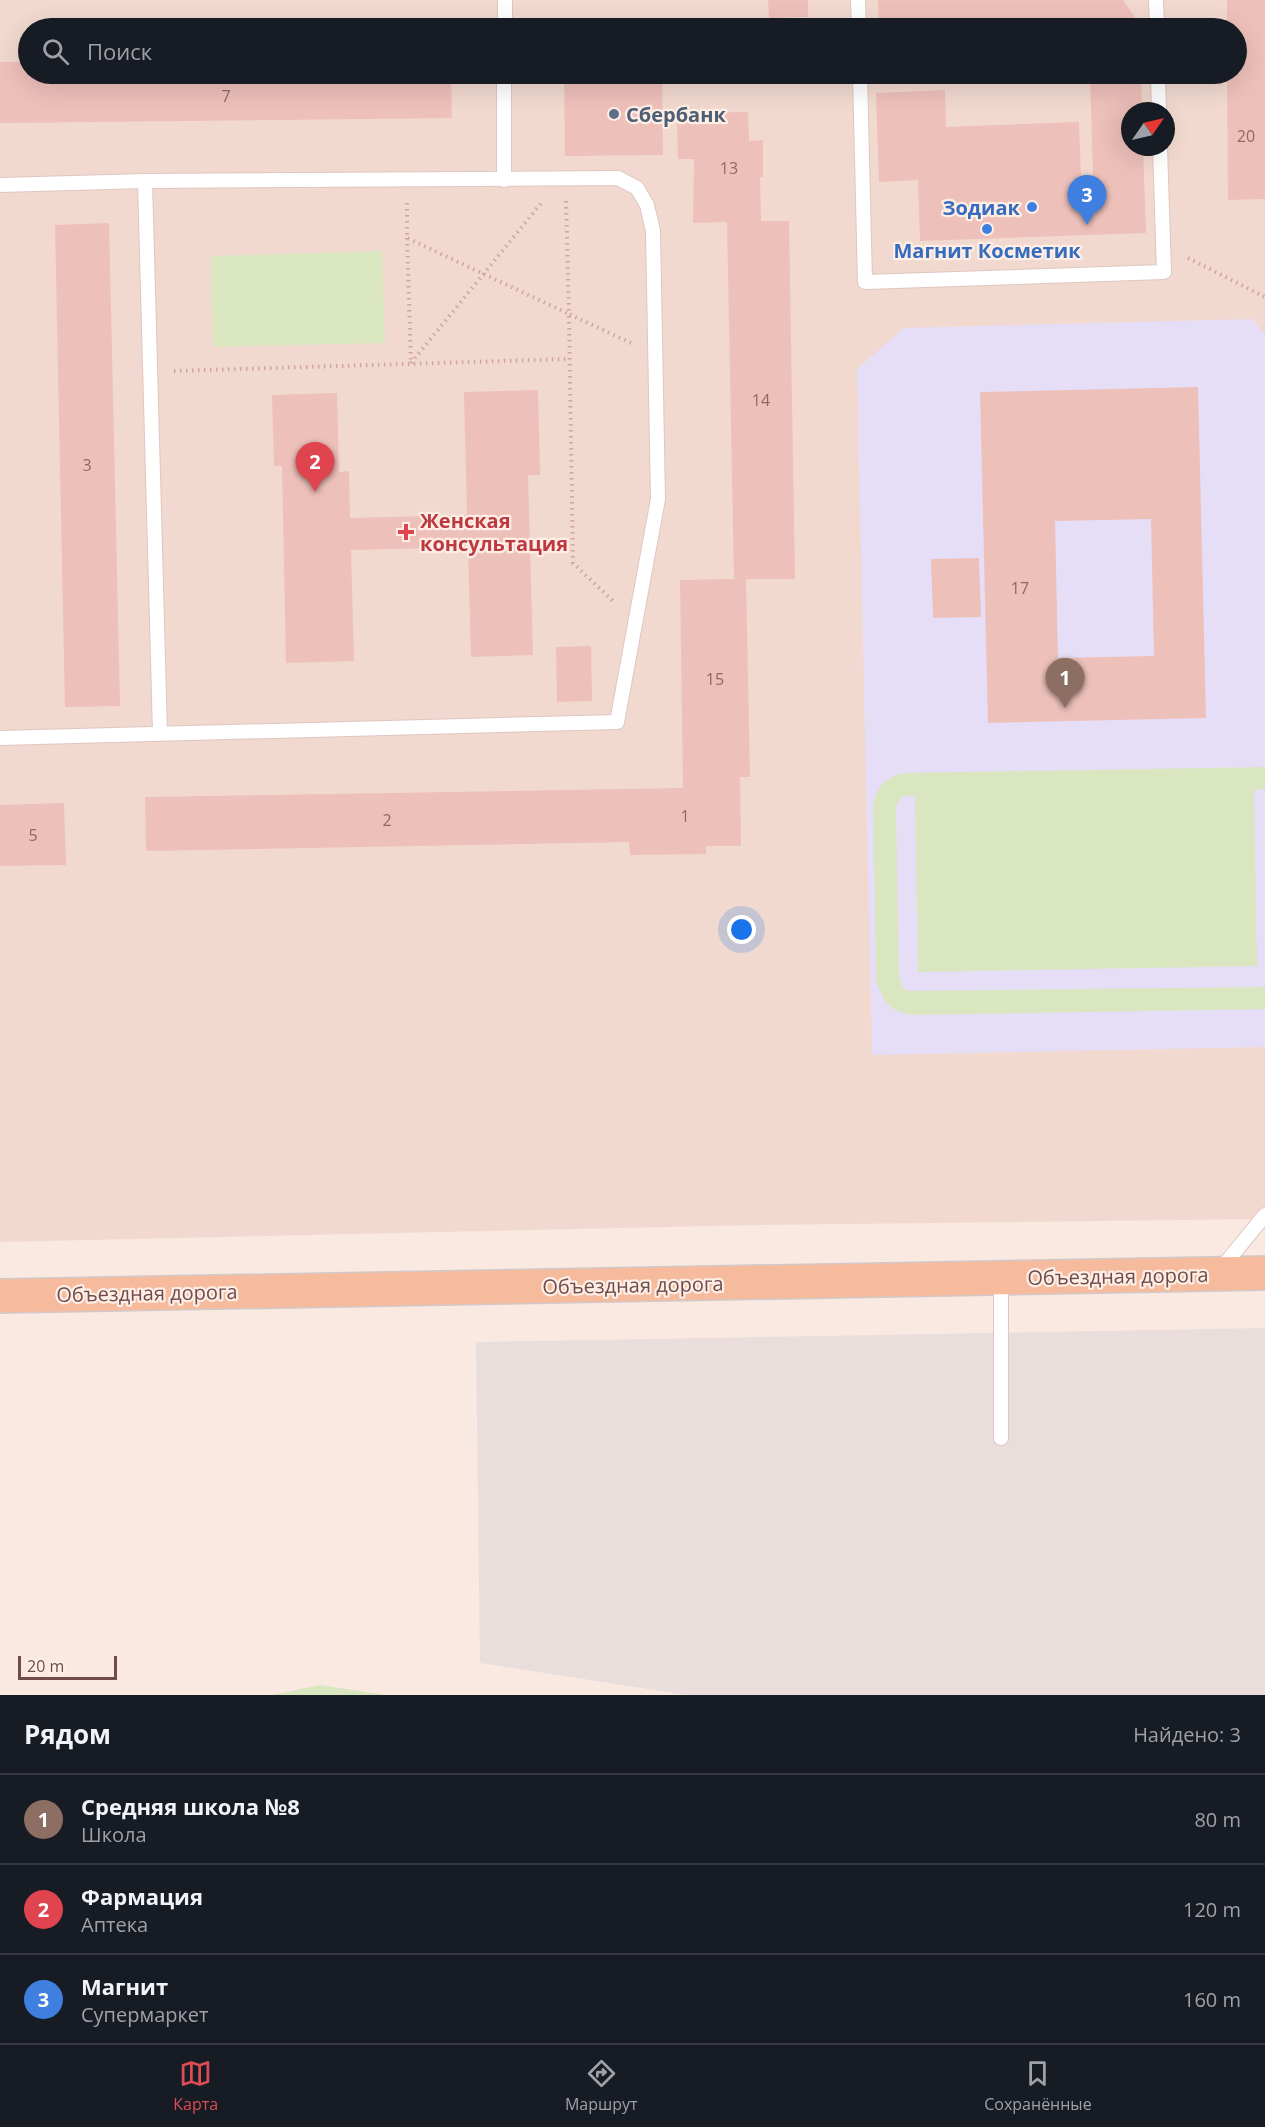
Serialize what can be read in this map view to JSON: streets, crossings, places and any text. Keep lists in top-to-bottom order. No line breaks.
{"streets":{"main road":["Объездная дорога"]},"places":{"other":["Сбербанк","Зодиак","Магнит Косметик"],"health":["Женская консультация"]},"house_numbers":["7","20","13","14","3","17","15","1","2","5"],"scale_bar":"20 m","north":"top right","page":{"search":"Поиск","pins":["3","2","1"],"scale":"20 m","heading":["Рядом","Найдено: 3"],"list":[{"mark":"1","name":"Средняя школа №8","note":"Школа","value":"80 m"},{"mark":"2","name":"Фармация","note":"Аптека","value":"120 m"},{"mark":"3","name":"Магнит","note":"Супермаркет","value":"160 m"}],"nav":["Карта","Маршрут","Сохранённые"]}}
